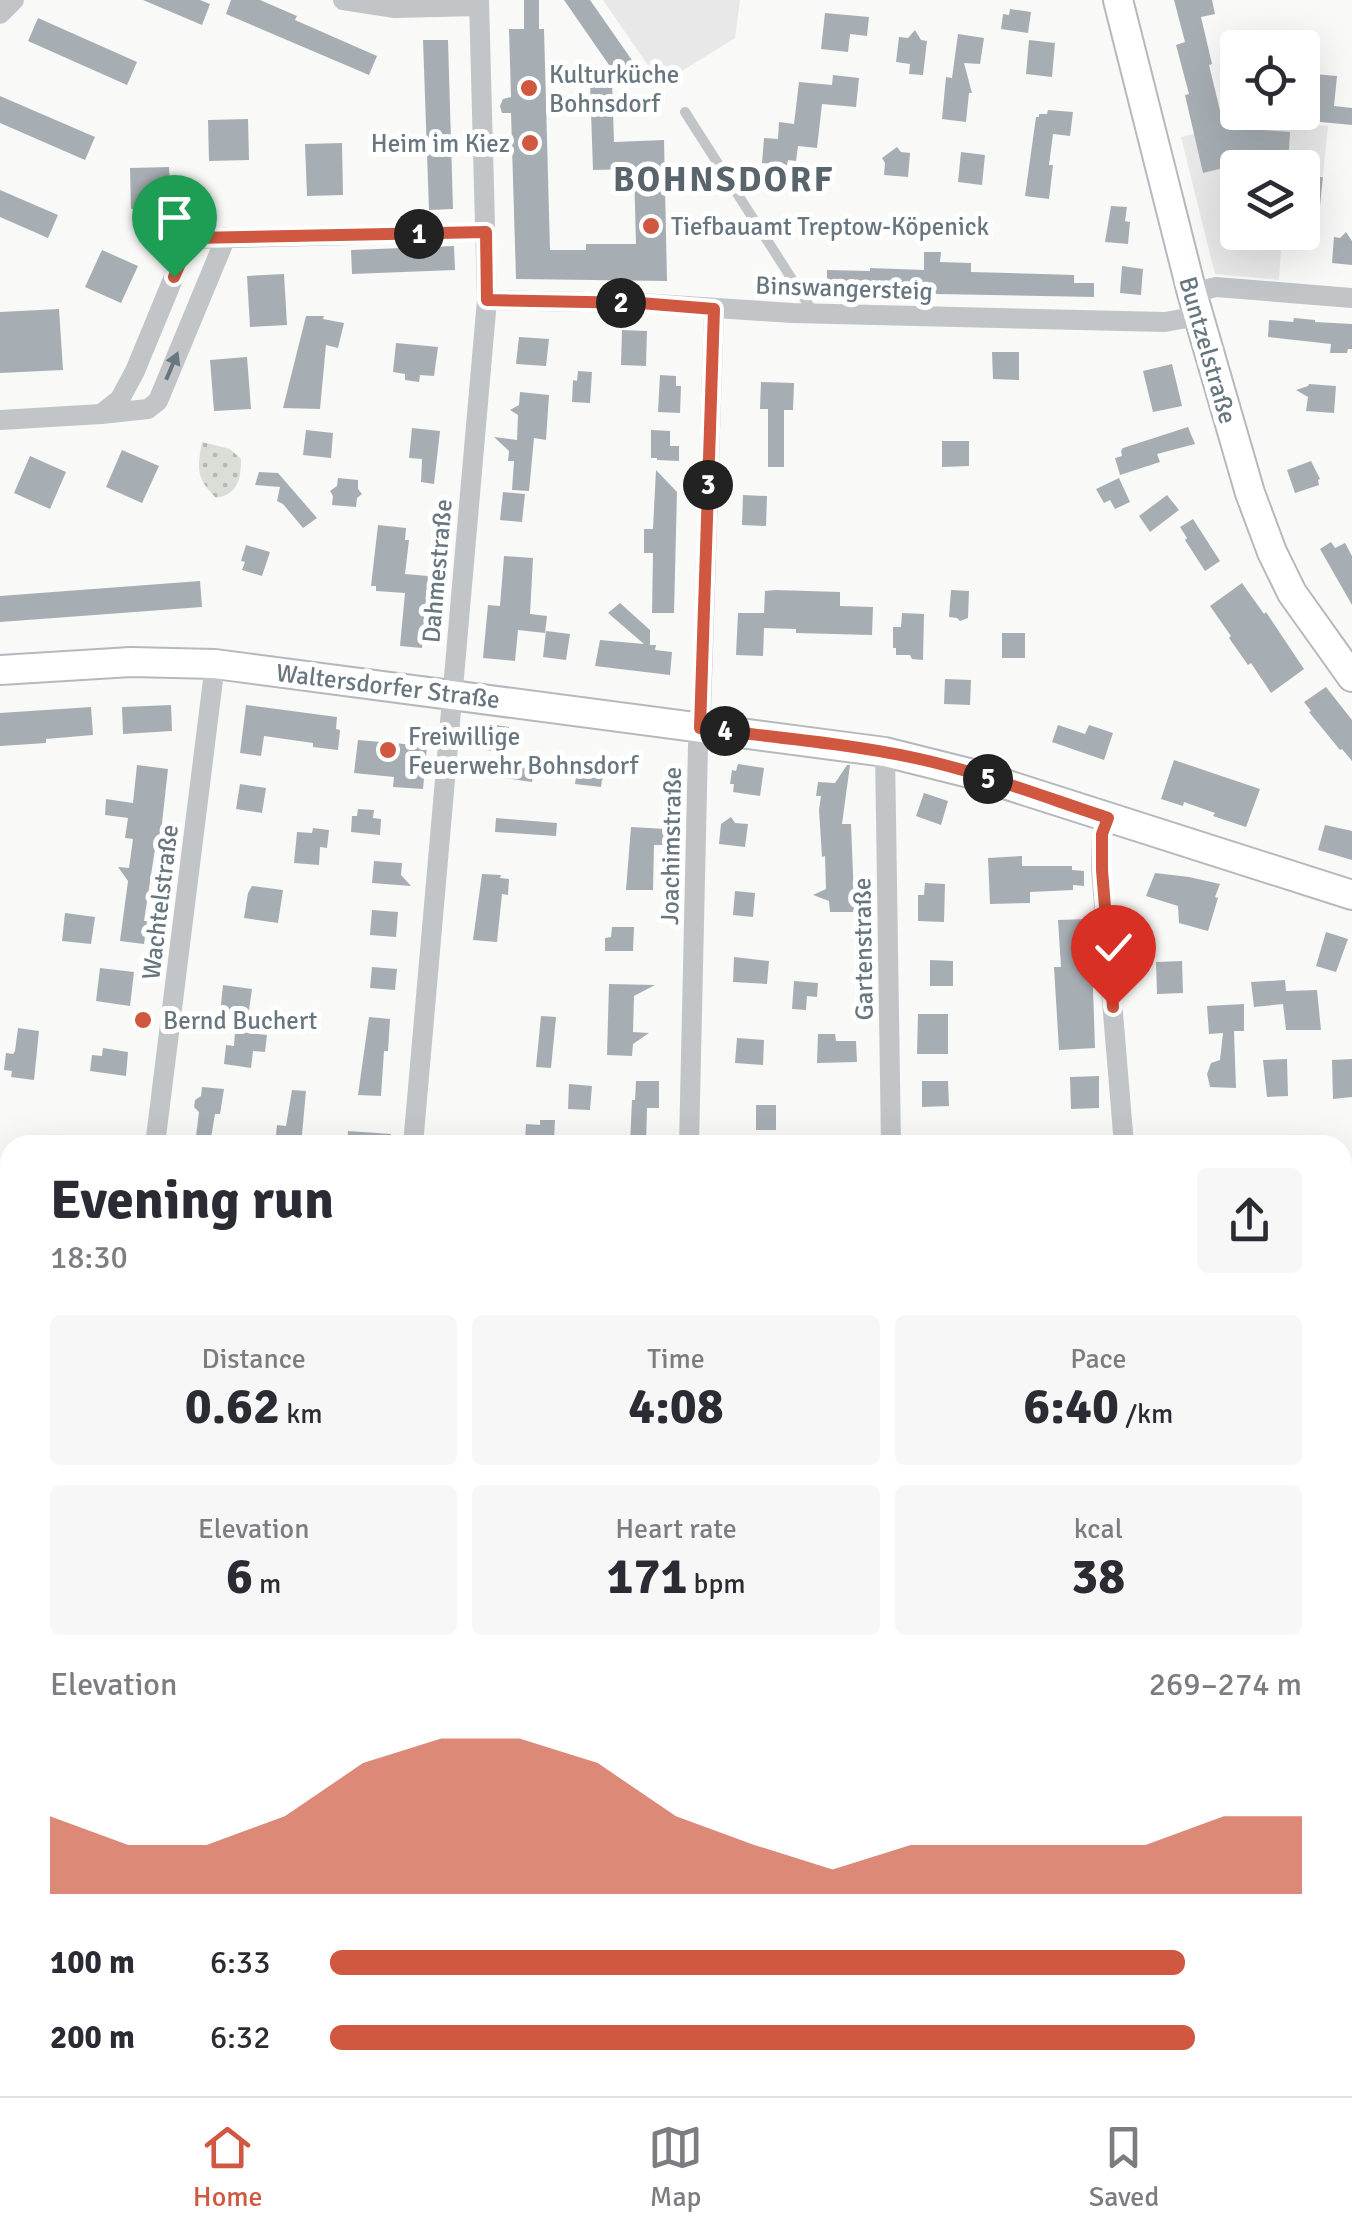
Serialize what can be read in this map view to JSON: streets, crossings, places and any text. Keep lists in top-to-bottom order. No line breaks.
{"streets":{"street":["Binswangersteig","Buntzelstraße","Dahmestraße","Waltersdorfer Straße","Joachimstraße","Wachtelstraße","Gartenstraße"]},"crossings":[["Binswangersteig","Buntzelstraße"],["Binswangersteig","Dahmestraße"],["Binswangersteig","Joachimstraße"],["Dahmestraße","Waltersdorfer Straße"],["Waltersdorfer Straße","Joachimstraße"],["Waltersdorfer Straße","Wachtelstraße"],["Waltersdorfer Straße","Gartenstraße"]],"districts":["BOHNSDORF"],"places":["Kulturküche Bohnsdorf","Heim im Kiez","Tiefbauamt Treptow-Köpenick","Freiwillige Feuerwehr Bohnsdorf","Bernd Buchert"],"page":{"pins":["1","2","3","4","5"],"heading":["Evening run","18:30"],"stats":[["Distance","0.62 km"],["Time","4:08"],["Pace","6:40 /km"],["Elevation","6 m"],["Heart rate","171 bpm"],["kcal","38"]],"chart":["Elevation","269–274 m"],"list":[{"name":"100 m","note":"6:33"},{"name":"200 m","note":"6:32"}],"tabs":["Home","Map","Saved"]}}
